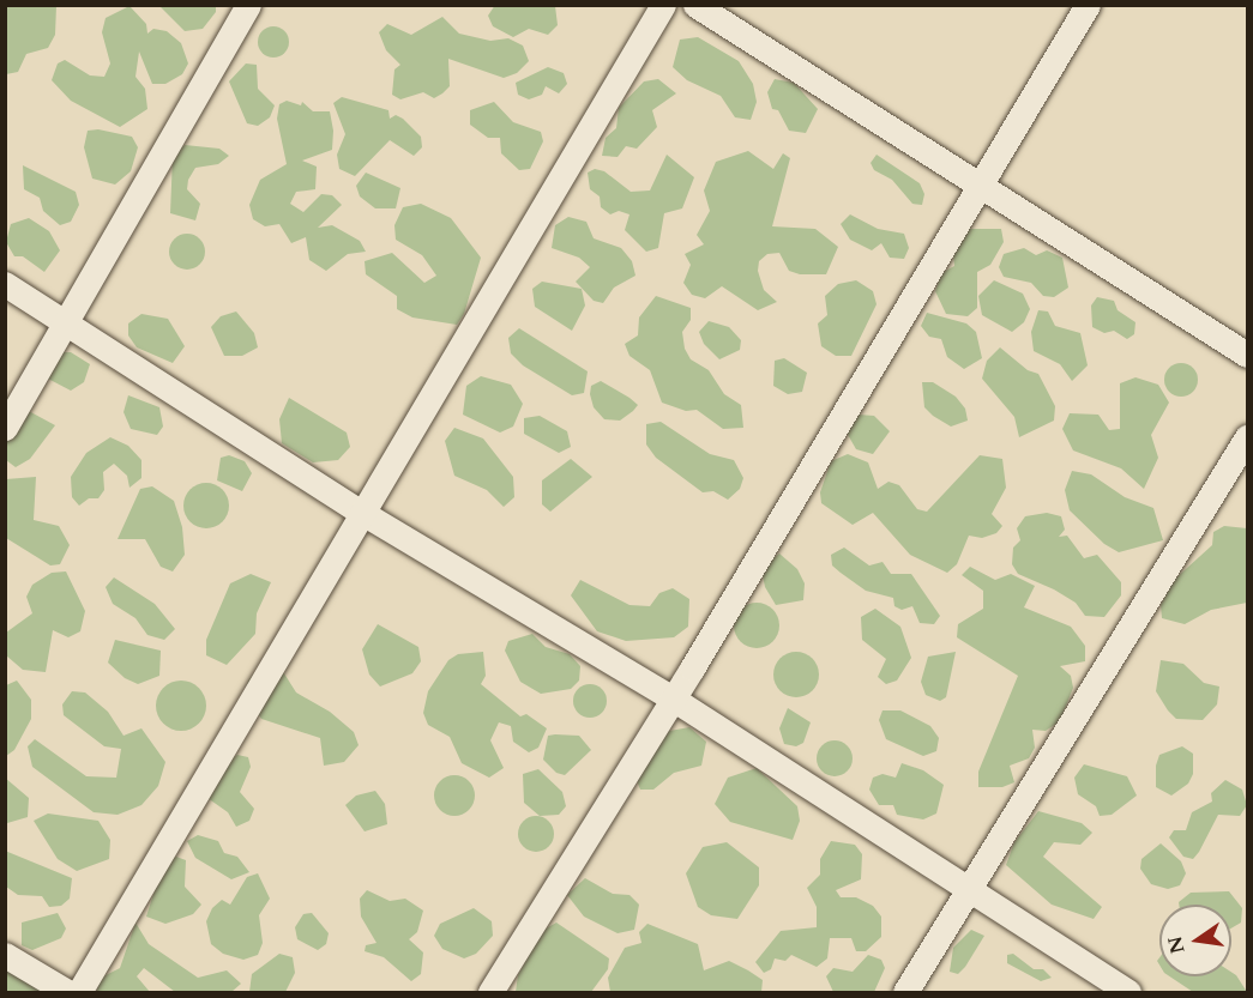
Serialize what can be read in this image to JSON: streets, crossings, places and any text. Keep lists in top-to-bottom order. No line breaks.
{"north":"left"}
